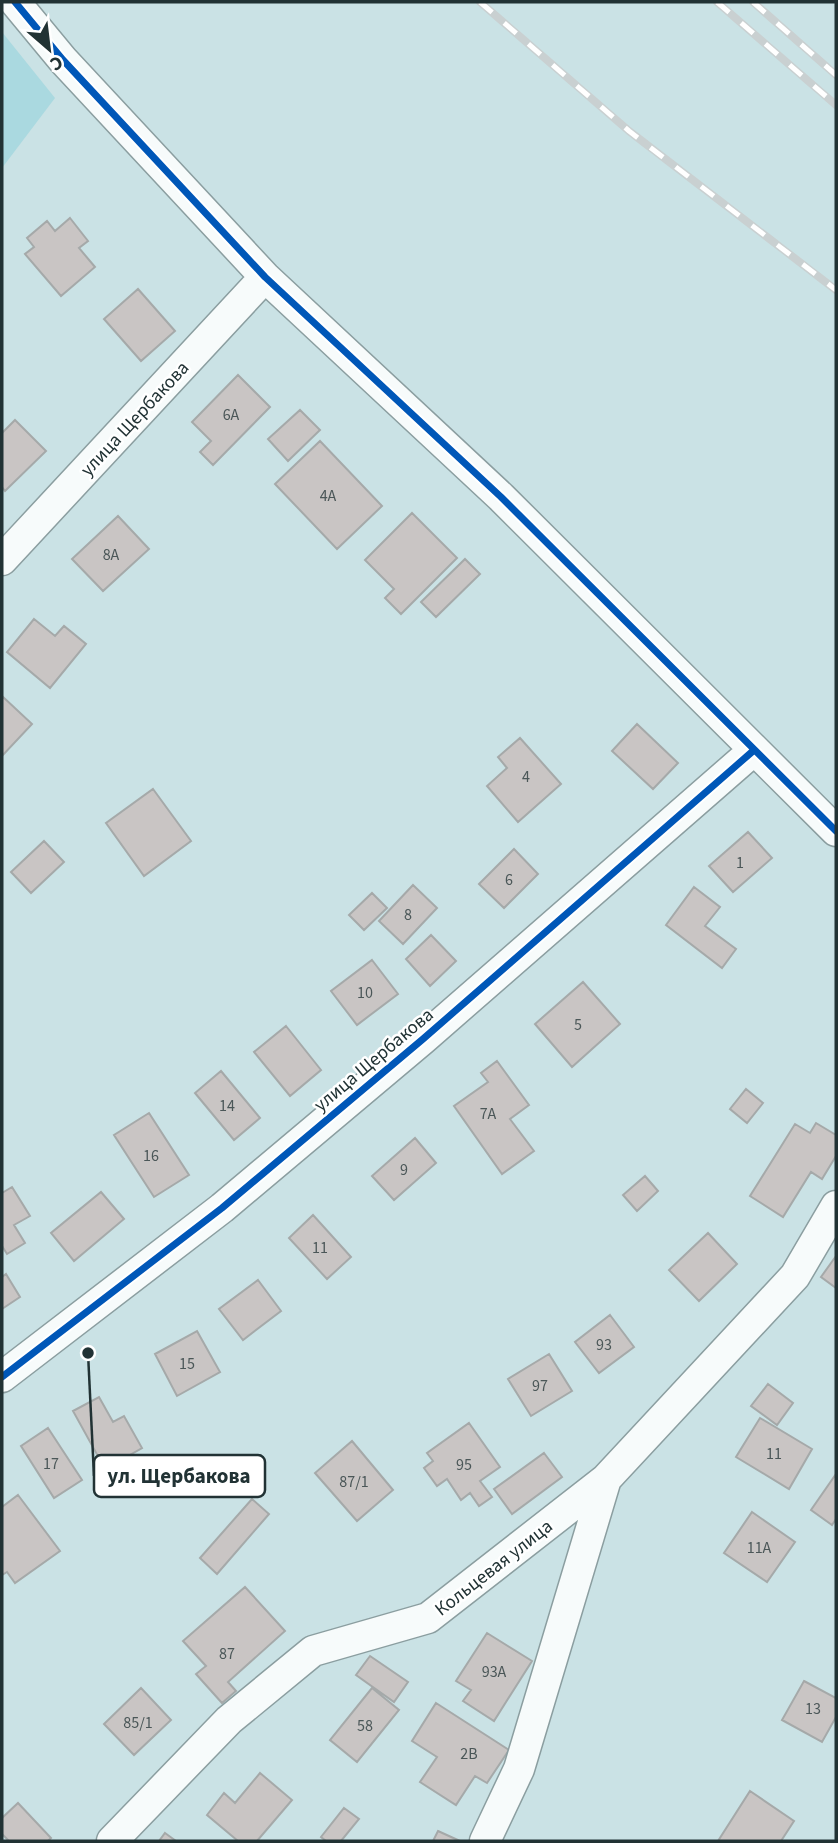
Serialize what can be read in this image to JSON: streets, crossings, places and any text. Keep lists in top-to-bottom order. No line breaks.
{"streets":{"street":["улица Щербакова","Кольцевая улица"]},"places":["ул. Щербакова"],"house_numbers":["6А","4А","8А","4","1","6","8","10","5","14","7А","16","9","11","93","15","97","11","17","95","87/1","11А","87","93А","13","85/1","58","2В"],"north":"bottom right"}
